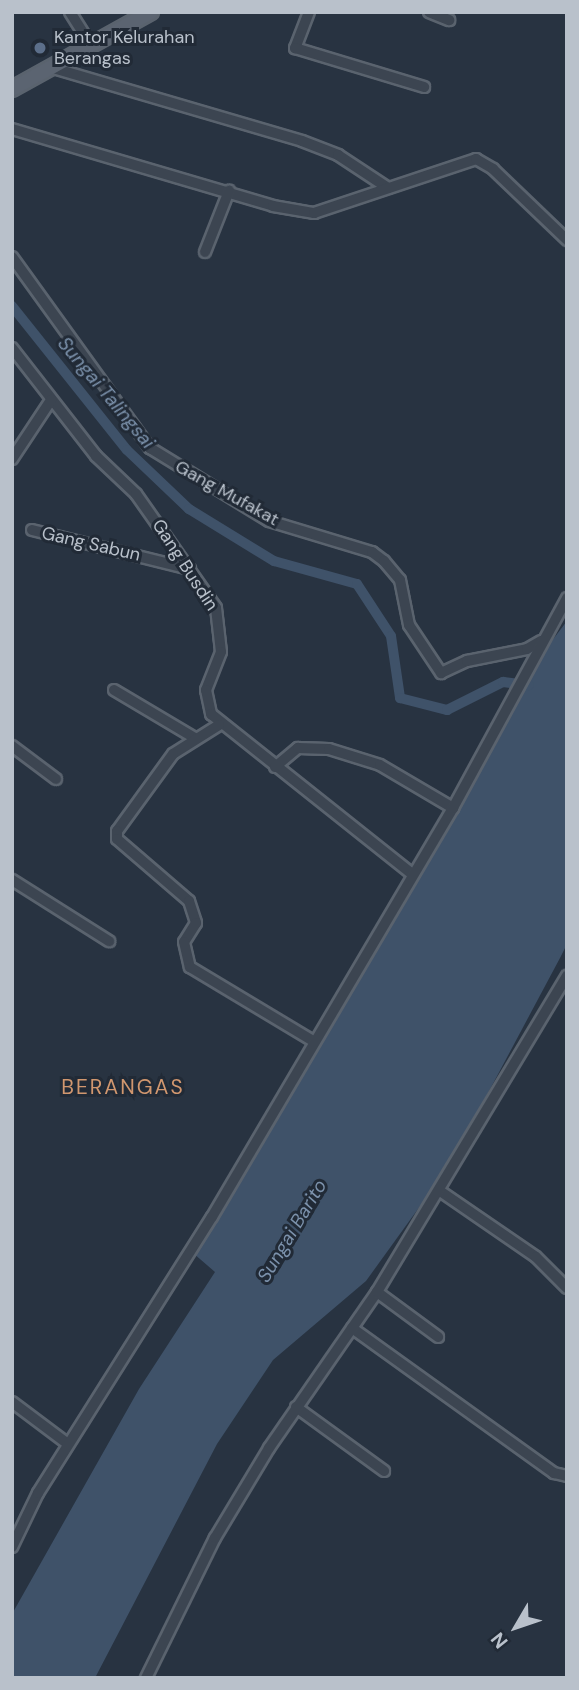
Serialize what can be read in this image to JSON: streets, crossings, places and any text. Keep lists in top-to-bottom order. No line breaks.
{"streets":{"street":["Gang Mufakat","Gang Sabun","Gang Busdin"]},"crossings":[["Gang Sabun","Gang Busdin"]],"districts":["BERANGAS"],"water":["Sungai Talingsai","Sungai Barito"],"places":["Kantor Kelurahan Berangas"],"north":"bottom left"}
